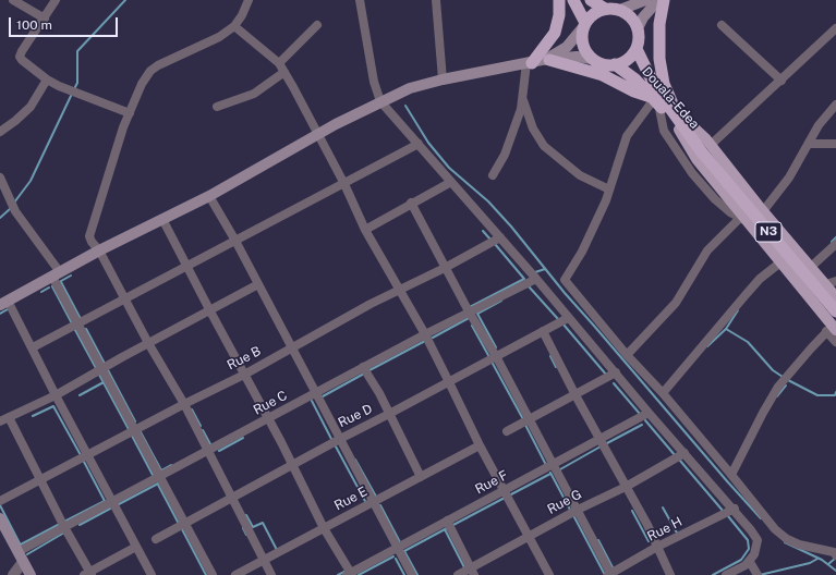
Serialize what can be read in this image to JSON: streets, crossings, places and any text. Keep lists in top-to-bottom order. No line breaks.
{"streets":{"highway":["Douala-Edea","N3"],"street":["Rue B","Rue C","Rue D","Rue F","Rue E","Rue G","Rue H"]},"crossings":[["Douala-Edea","N3"]],"scale_bar":"100 m"}
